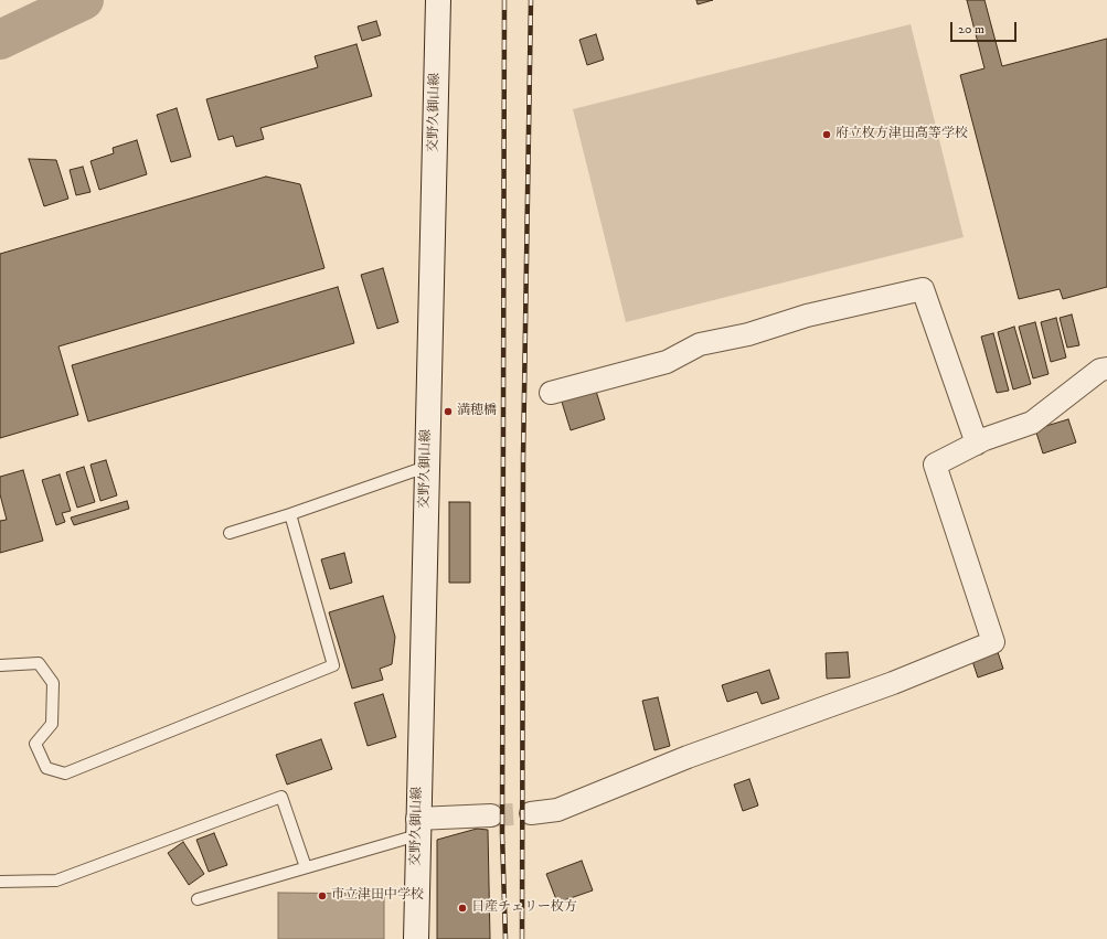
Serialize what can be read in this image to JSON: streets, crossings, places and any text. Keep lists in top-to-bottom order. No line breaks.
{"streets":{"main road":["交野久御山線"]},"places":["府立枚方津田高等学校","満穂橋","市立津田中学校","日産チェリー枚方"],"scale_bar":"20 m"}
